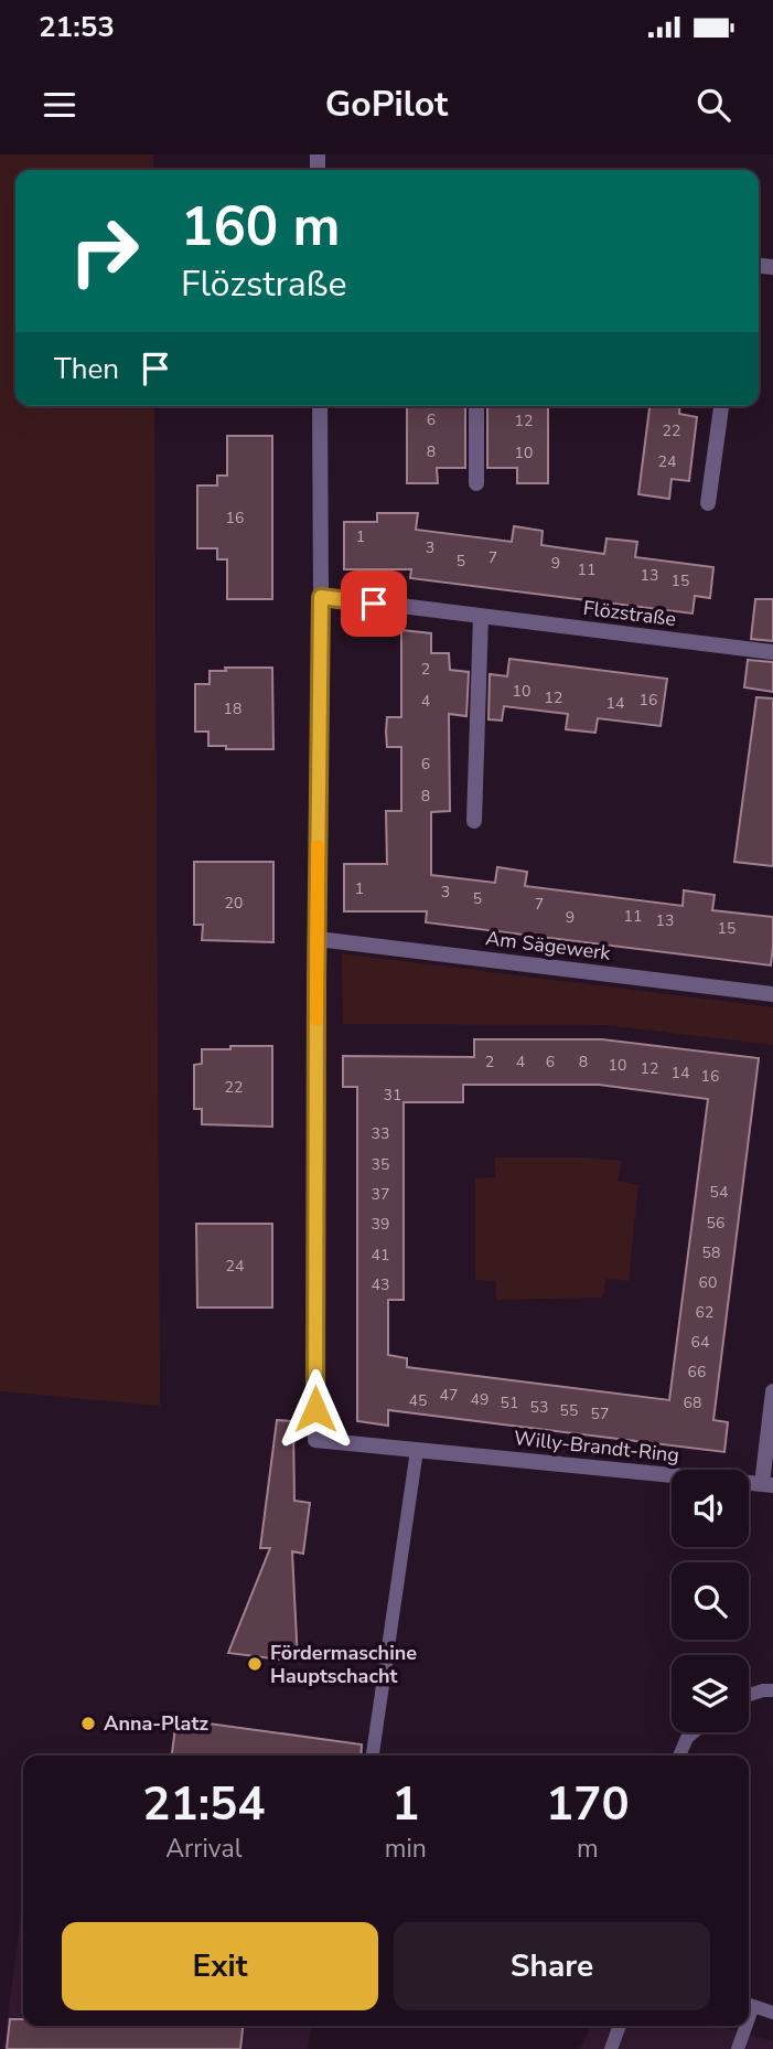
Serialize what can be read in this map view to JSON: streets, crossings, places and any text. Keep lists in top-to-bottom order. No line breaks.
{"streets":{"street":["Flözstraße","Am Sägewerk","Willy-Brandt-Ring"]},"crossings":[["Flözstraße","Willy-Brandt-Ring"],["Am Sägewerk","Willy-Brandt-Ring"]],"places":["Fördermaschine Hauptschacht","Anna-Platz"],"house_numbers":["6","12","22","8","10","24","16","1","3","7","5","9","11","13","15","2","10","12","16","4","14","18","6","8","1","3","5","20","7","11","9","13","15","2","4","6","8","10","12","14","16","22","31","33","35","54","37","56","39","58","41","24","60","43","62","64","66","47","49","45","51","68","53","55","57"],"page":{"status":"21:53","header":"GoPilot","turn":["160 m","Flözstraße"],"then":"Then","eta":["21:54","Arrival","1","min","170","m"],"buttons":["Exit","Share"]}}
